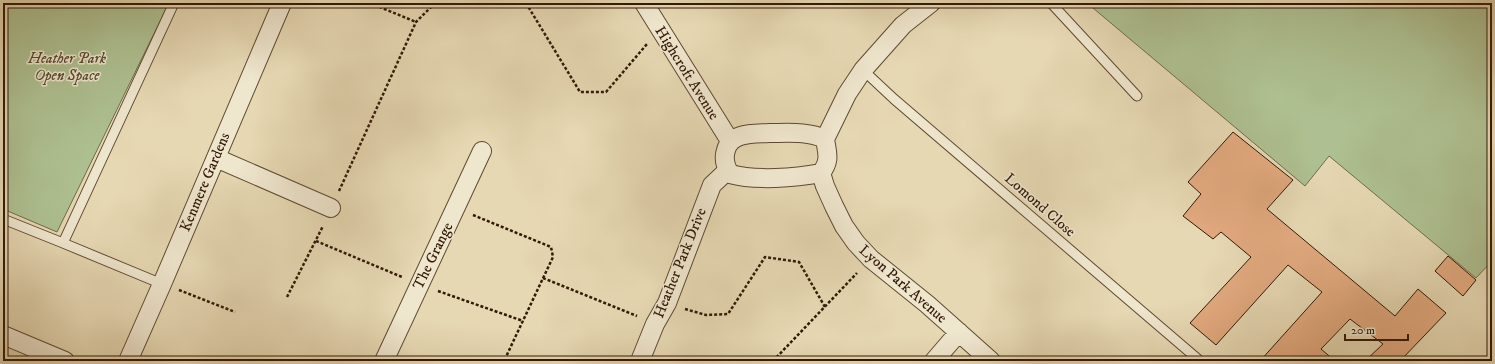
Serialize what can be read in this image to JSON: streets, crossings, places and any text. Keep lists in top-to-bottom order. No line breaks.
{"streets":{"street":["Highcroft Avenue","Kenmere Gardens","The Grange","Heather Park Drive","Lyon Park Avenue"],"lane":["Lomond Close"]},"parks":["Heather Park Open Space"],"scale_bar":"20 m"}
